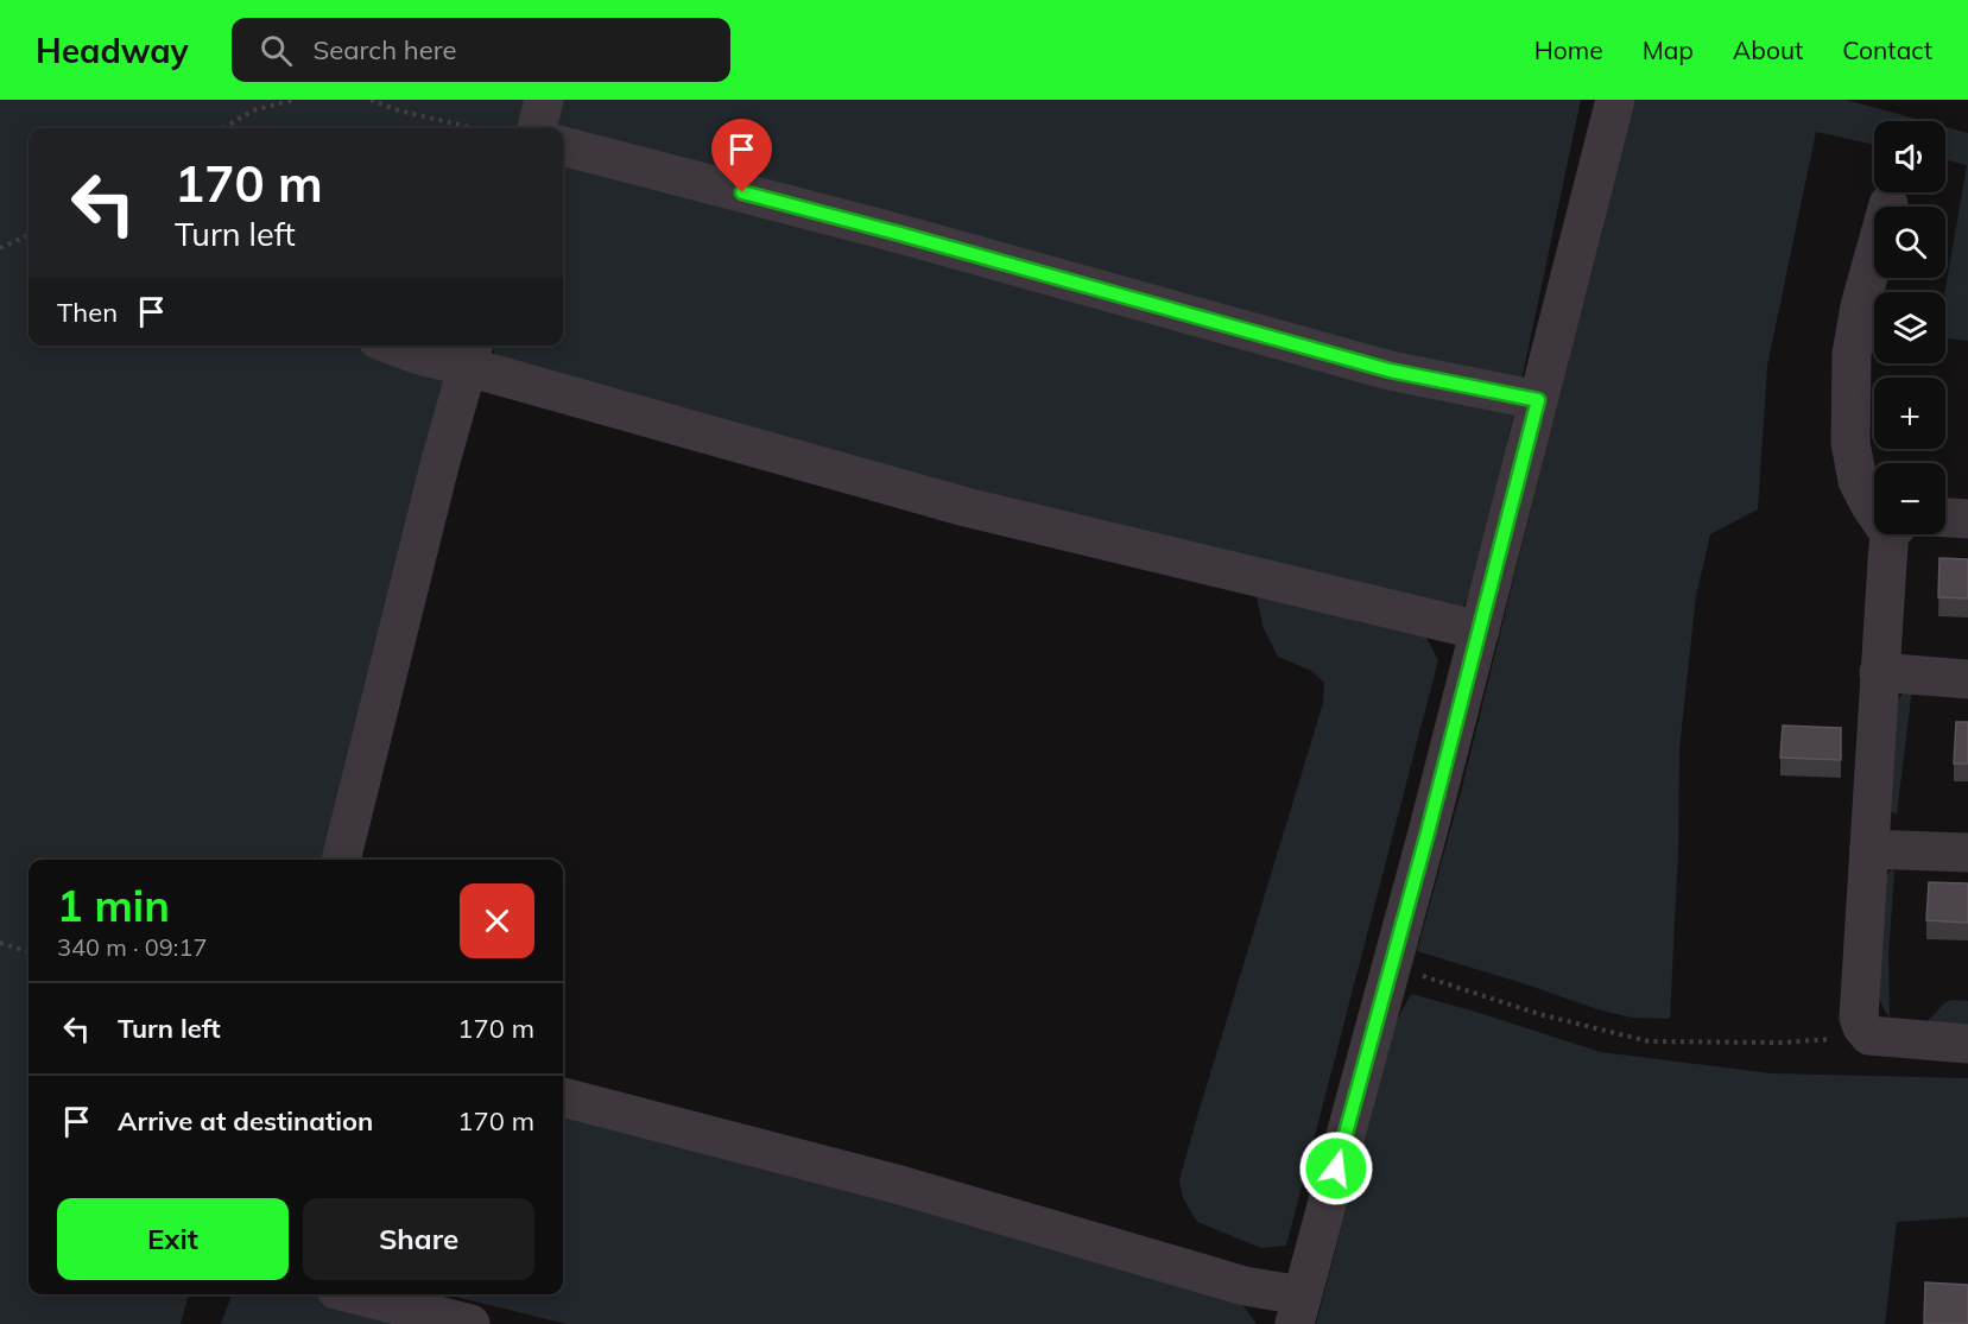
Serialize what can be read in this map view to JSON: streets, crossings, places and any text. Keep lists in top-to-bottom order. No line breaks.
{"page":{"header":"Headway","search":"Search here","nav":["Home","Map","About","Contact"],"map_buttons":["+","−"],"turn":["170 m","Turn left"],"then":"Then","heading":["1 min","340 m · 09:17"],"list":[{"name":"Turn left","value":"170 m"},{"name":"Arrive at destination","value":"170 m"}],"buttons":["Exit","Share"]}}
